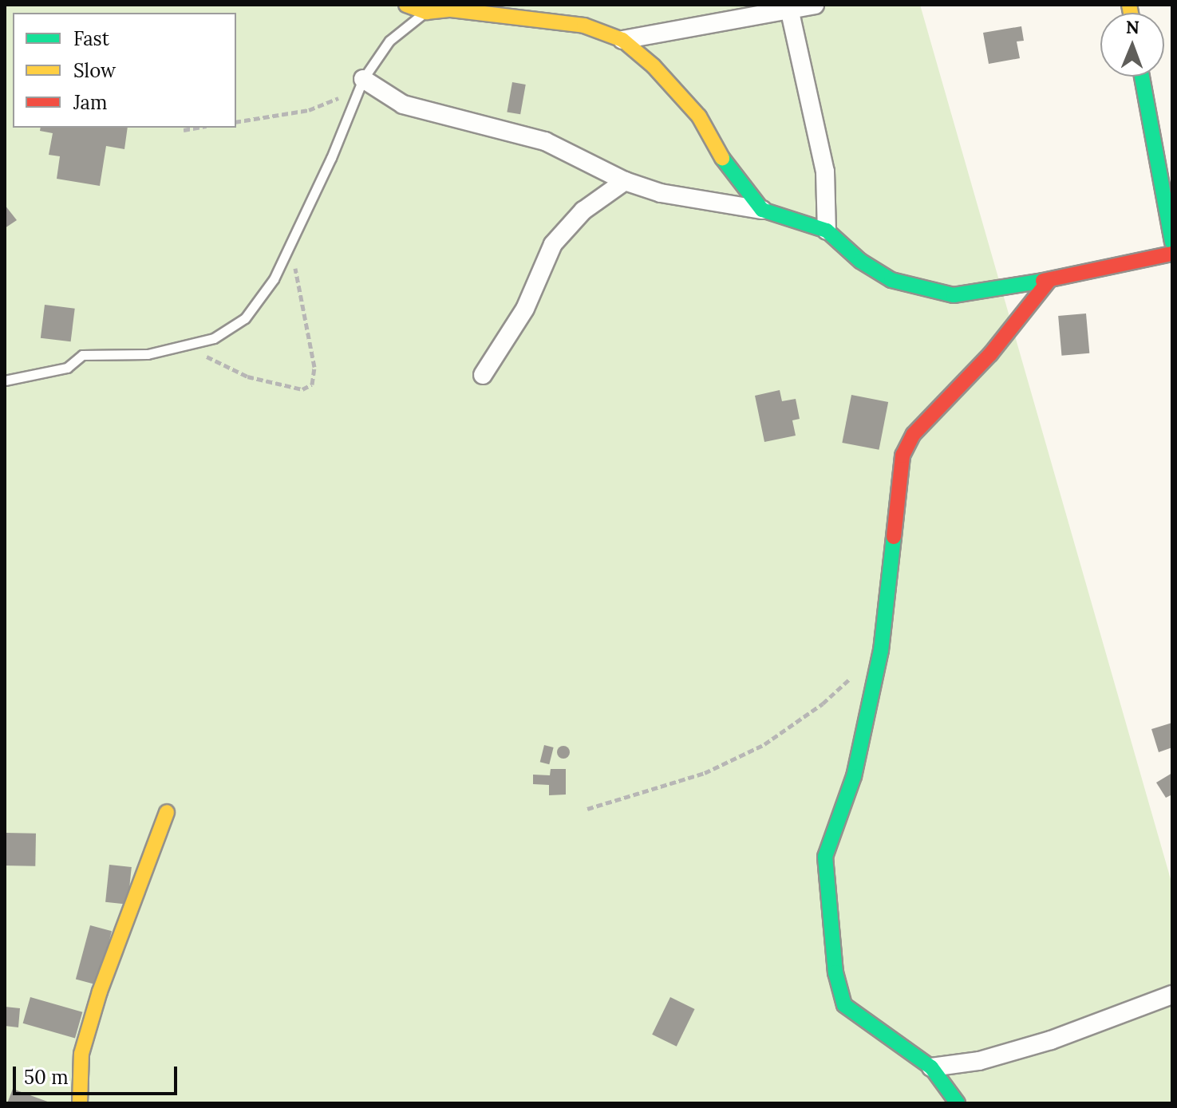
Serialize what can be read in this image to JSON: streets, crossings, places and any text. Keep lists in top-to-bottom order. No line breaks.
{"legend":["Fast","Slow","Jam"],"scale_bar":"50 m","north":"top"}
